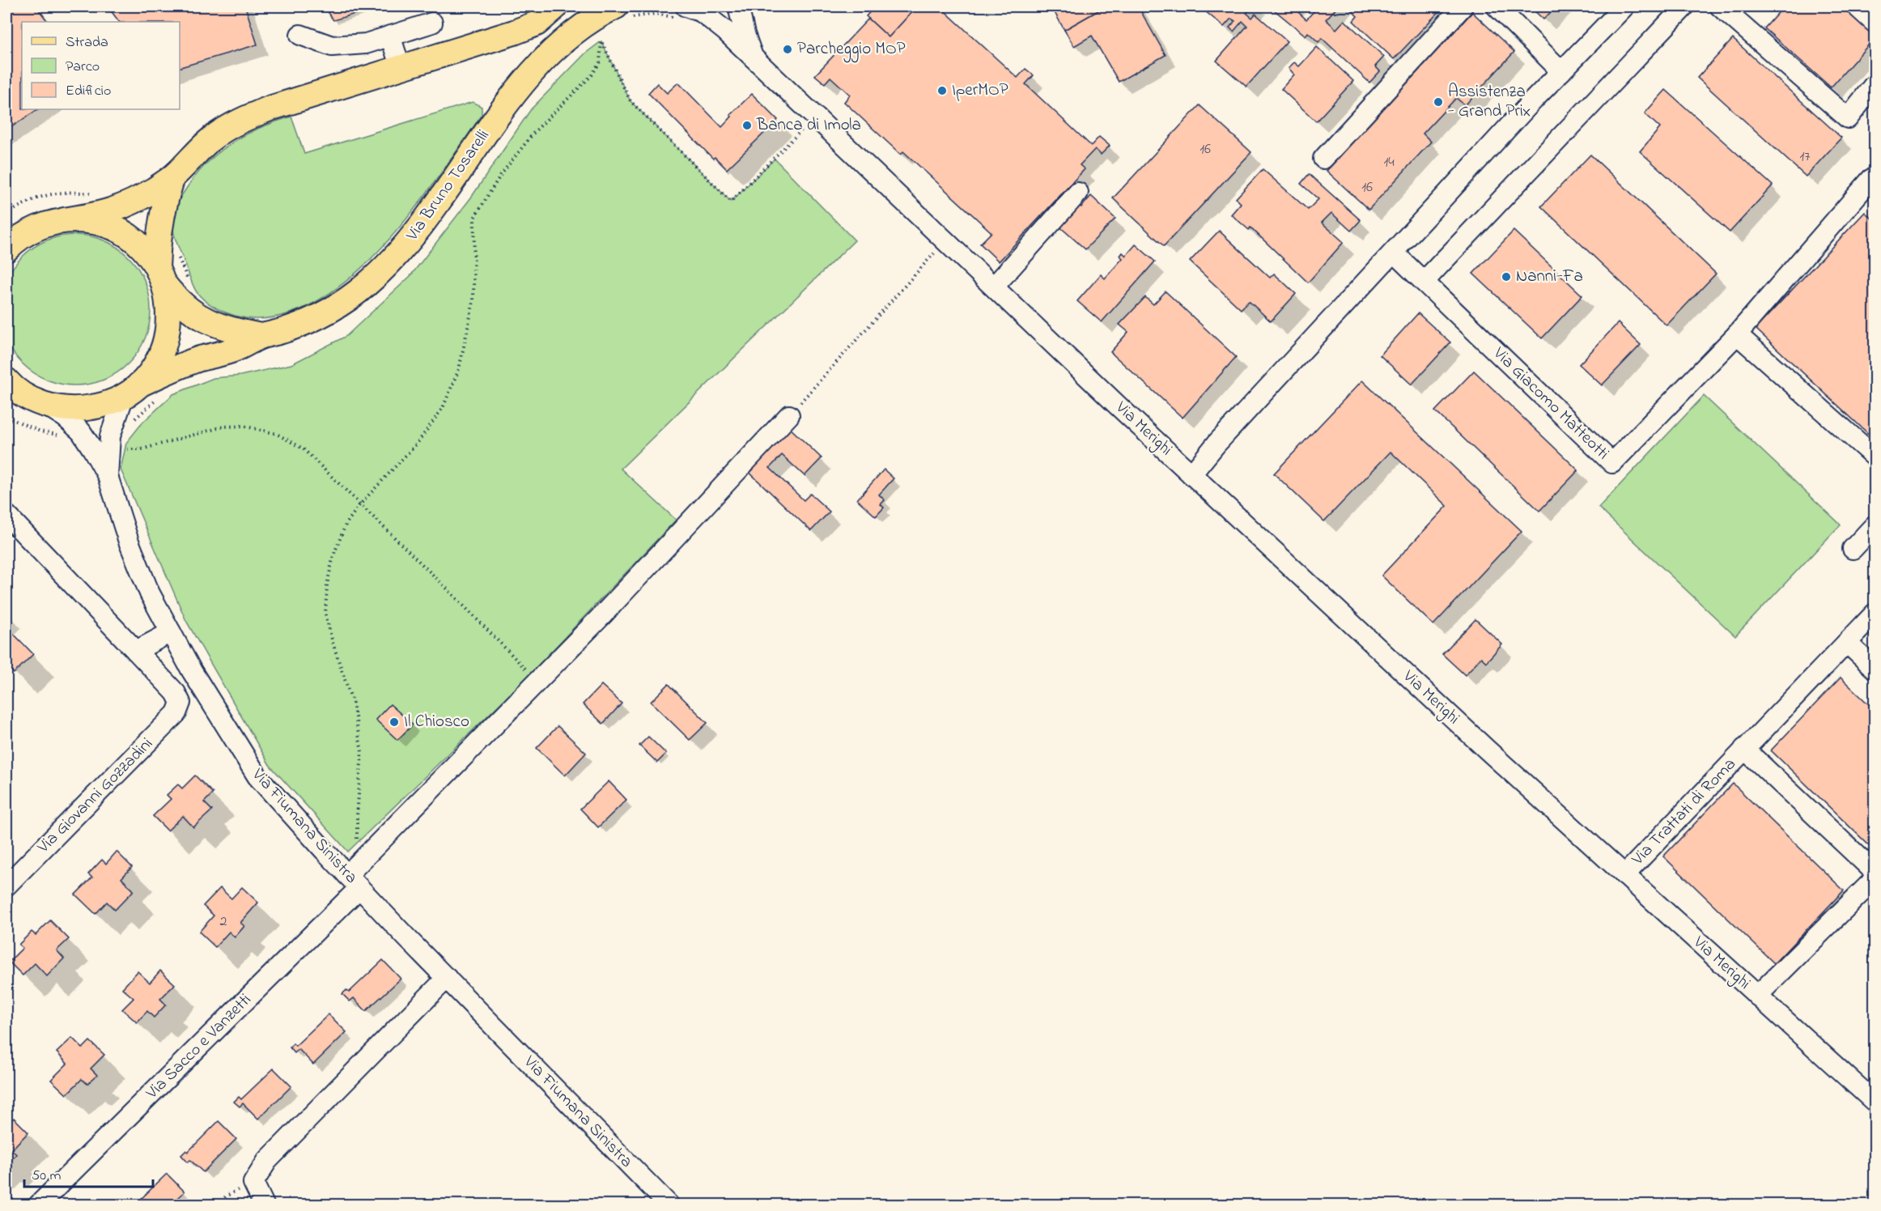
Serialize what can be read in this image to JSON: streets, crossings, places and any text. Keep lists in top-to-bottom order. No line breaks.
{"streets":{"main road":["Via Bruno Tosarelli"],"street":["Via Giacomo Matteotti","Via Merighi","Via Giovanni Gozzadini","Via Trattati di Roma","Via Fiumana Sinistra","Via Sacco e Vanzetti"]},"crossings":[["Via Bruno Tosarelli","Via Fiumana Sinistra"],["Via Merighi","Via Trattati di Roma"],["Via Fiumana Sinistra","Via Sacco e Vanzetti"]],"places":["Parcheggio MOP","IperMOP","Assistenza - Grand Prix","Banca di Imola","Nanni-Fa","Il Chiosco"],"house_numbers":["16","17","14","16","2"],"legend":["Strada","Parco","Edificio"],"scale_bar":"50 m"}
